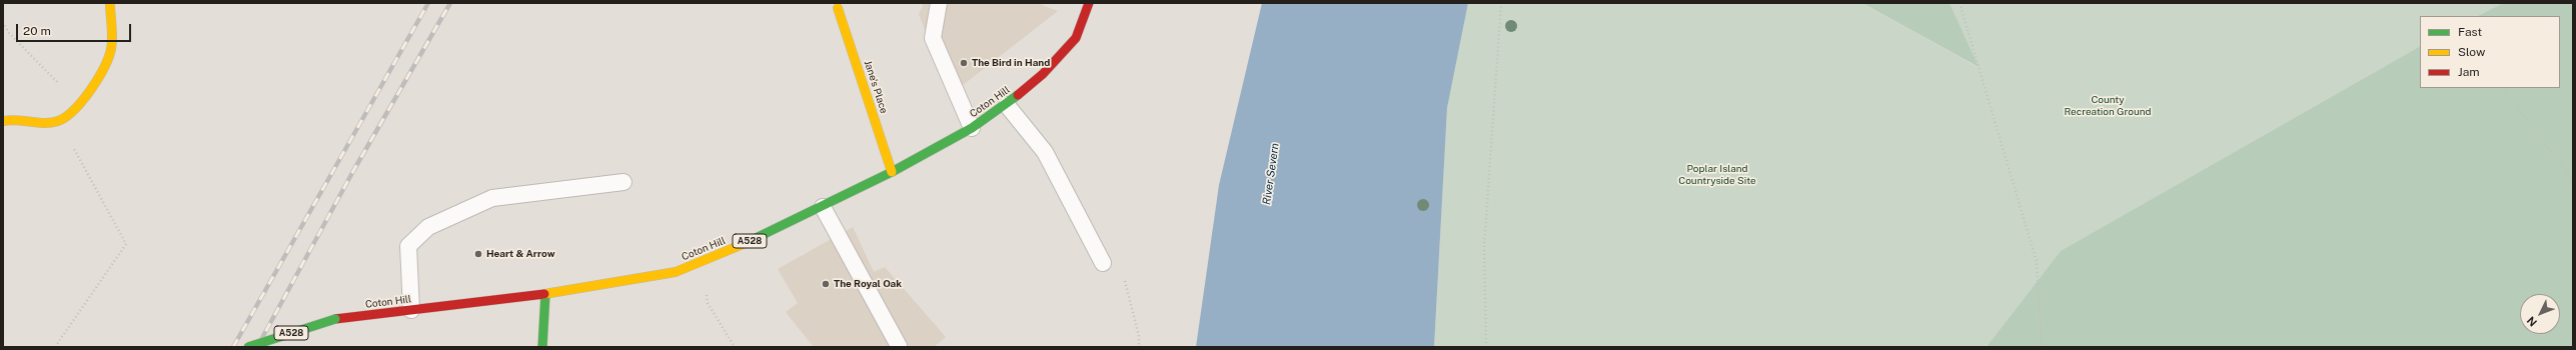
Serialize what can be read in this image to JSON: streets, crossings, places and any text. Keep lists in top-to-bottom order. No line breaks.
{"streets":{"main road":["Jane's Place","Coton Hill","A528"]},"crossings":[["Jane's Place","Coton Hill"]],"water":["River Severn"],"parks":["County Recreation Ground","Poplar Island Countryside Site"],"places":["The Bird in Hand","Heart & Arrow","The Royal Oak"],"legend":["Fast","Slow","Jam"],"scale_bar":"20 m","north":"bottom left"}
